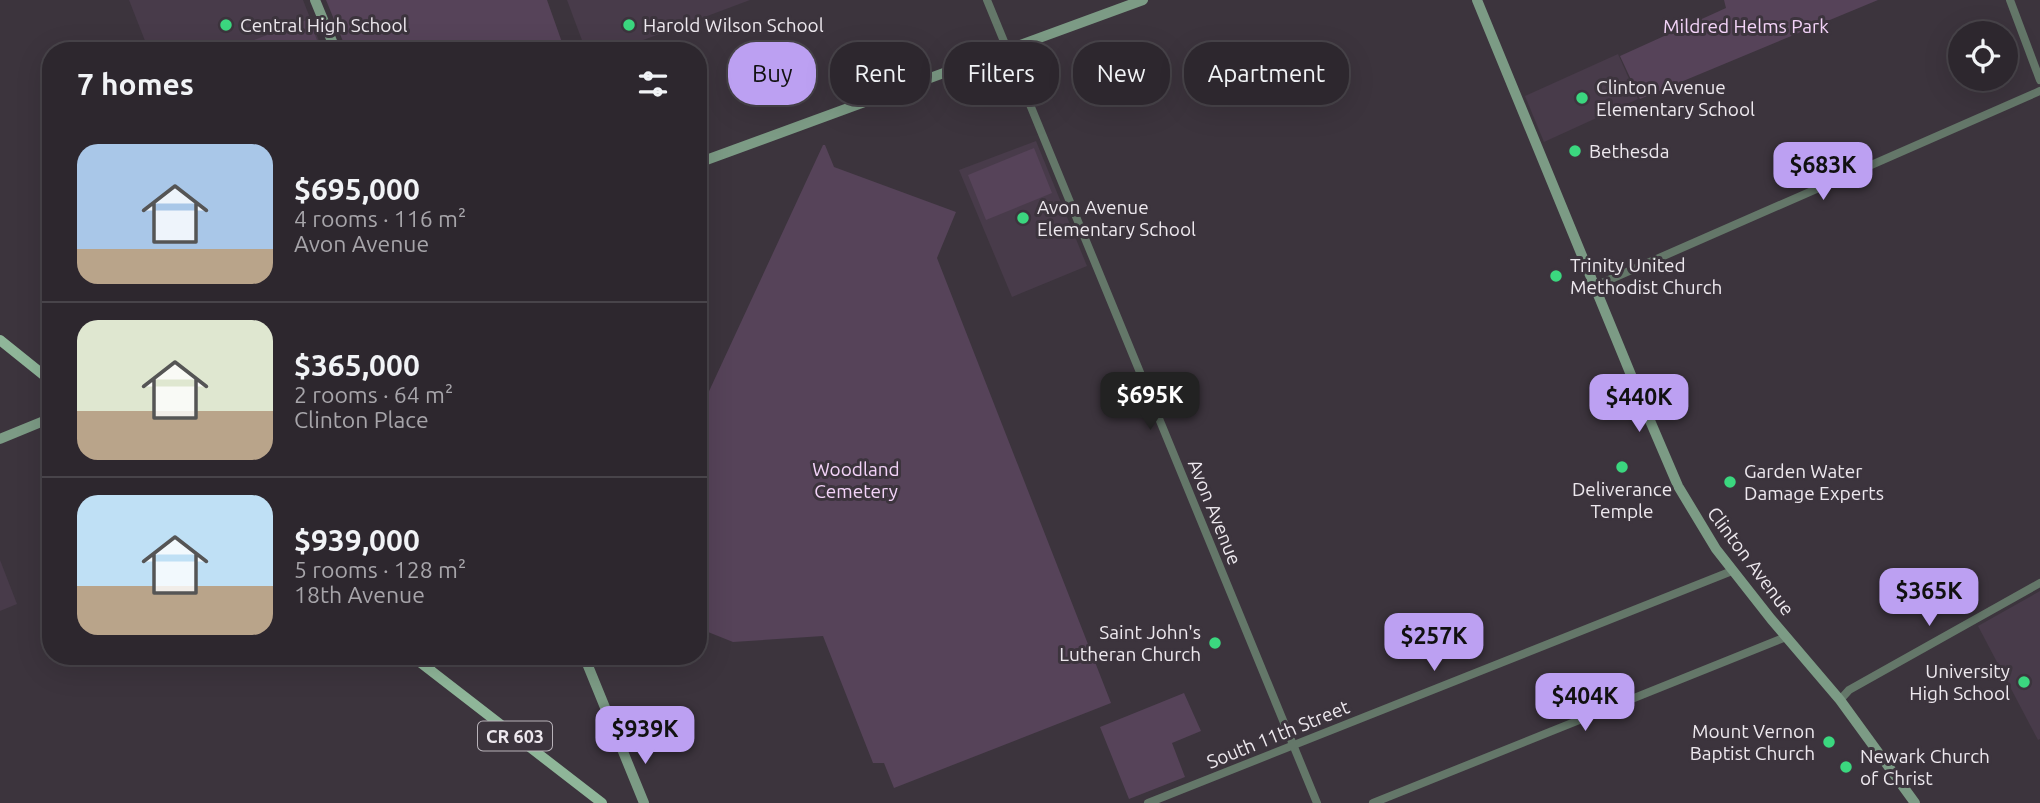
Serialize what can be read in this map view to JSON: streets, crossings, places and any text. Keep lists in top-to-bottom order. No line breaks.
{"streets":{"main road":["Clinton Avenue","CR 603"],"street":["Avon Avenue","South 11th Street"]},"crossings":[["Avon Avenue","South 11th Street"],["Clinton Avenue","South 11th Street"]],"parks":["Mildred Helms Park","Woodland Cemetery"],"places":["Central High School","Harold Wilson School","Clinton Avenue Elementary School","Bethesda","Avon Avenue Elementary School","Trinity United Methodist Church","Deliverance Temple","Garden Water Damage Experts","Saint John's Lutheran Church","University High School","Mount Vernon Baptist Church","Newark Church of Christ"],"page":{"chip":["Buy","Rent","Filters","New","Apartment"],"heading":"7 homes","list":[{"name":"$695,000","note":"4 rooms · 116 m² · Avon Avenue"},{"name":"$365,000","note":"2 rooms · 64 m² · Clinton Place"},{"name":"$939,000","note":"5 rooms · 128 m² · 18th Avenue"}],"price":["$683K","$695K","$440K","$365K","$257K","$404K","$939K"]}}
